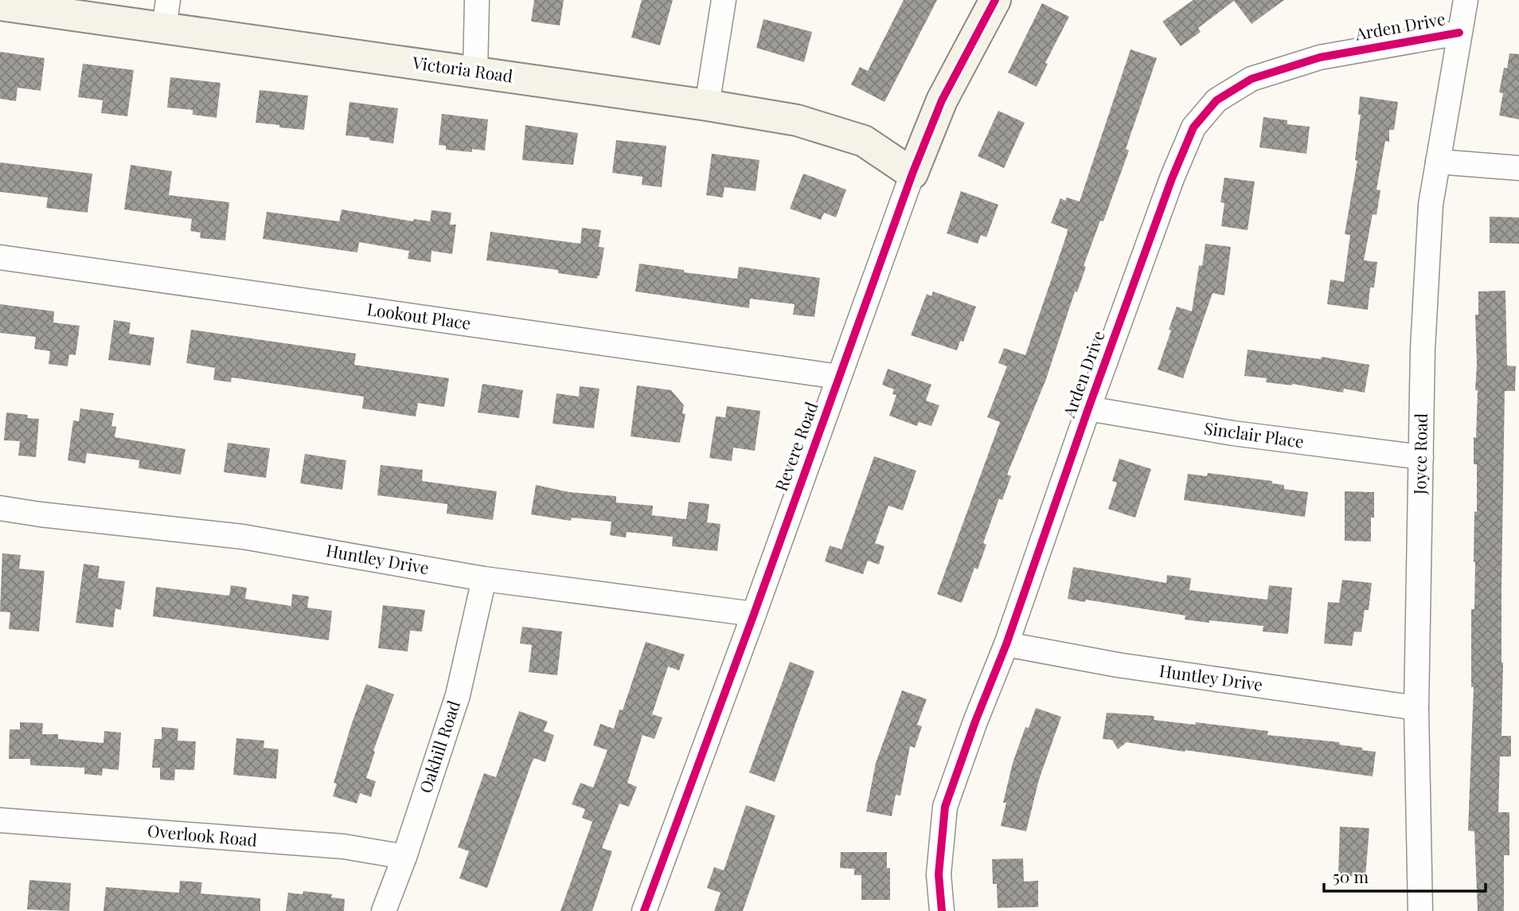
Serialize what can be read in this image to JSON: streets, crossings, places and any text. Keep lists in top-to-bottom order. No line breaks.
{"streets":{"street":["Arden Drive","Victoria Road","Lookout Place","Sinclair Place","Revere Road","Joyce Road","Huntley Drive","Oakhill Road","Overlook Road"]},"crossings":[["Arden Drive","Sinclair Place"],["Arden Drive","Joyce Road"],["Arden Drive","Huntley Drive"],["Victoria Road","Revere Road"],["Lookout Place","Revere Road"],["Sinclair Place","Joyce Road"],["Revere Road","Huntley Drive"],["Joyce Road","Huntley Drive"],["Huntley Drive","Oakhill Road"],["Oakhill Road","Overlook Road"]],"scale_bar":"50 m"}
